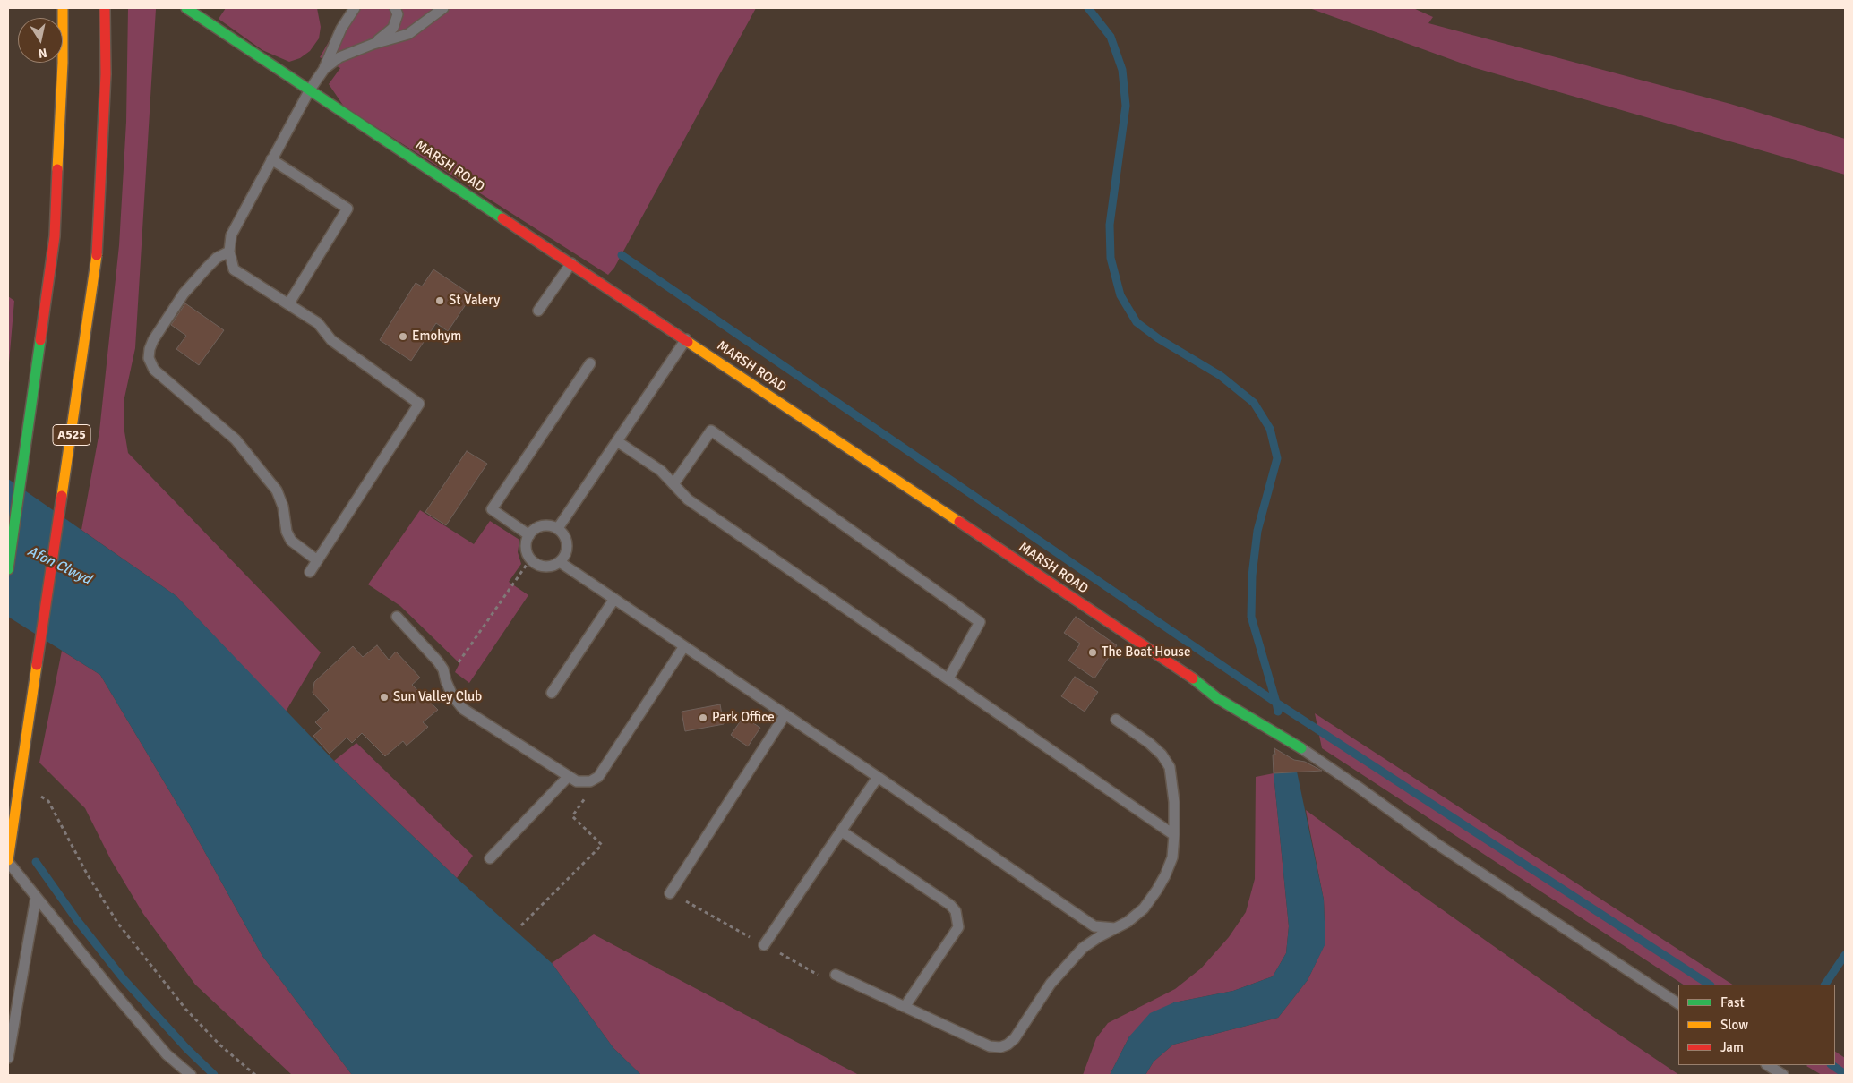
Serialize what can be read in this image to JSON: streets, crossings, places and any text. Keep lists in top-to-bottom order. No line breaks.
{"streets":{"main road":["MARSH ROAD","A525"]},"water":["Afon Clwyd"],"places":["St Valery","Emohym","The Boat House","Sun Valley Club","Park Office"],"legend":["Fast","Slow","Jam"],"north":"bottom"}
